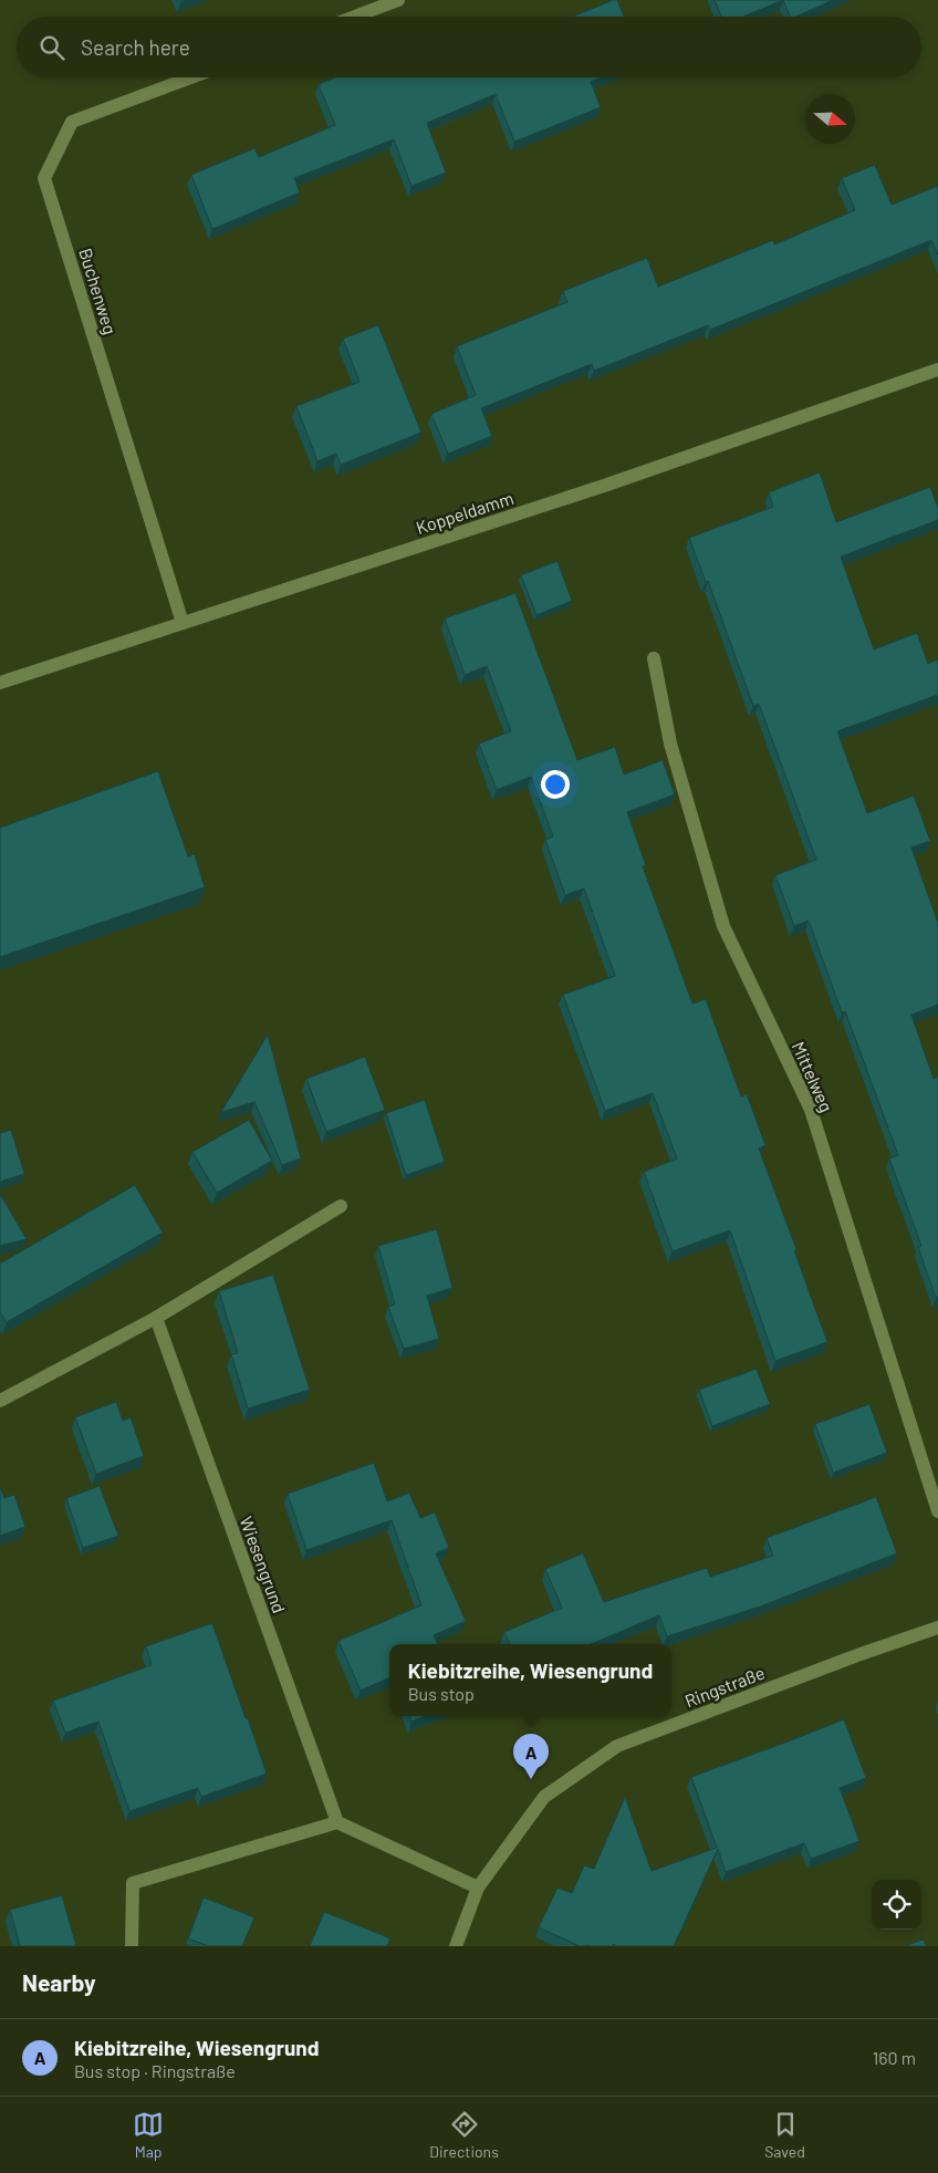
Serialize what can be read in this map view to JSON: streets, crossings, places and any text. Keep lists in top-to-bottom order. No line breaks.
{"streets":{"street":["Buchenweg","Koppeldamm","Mittelweg","Wiesengrund","Ringstraße"]},"crossings":[["Buchenweg","Koppeldamm"]],"north":"right","page":{"search":"Search here","popup":["Kiebitzreihe, Wiesengrund","Bus stop"],"pins":"A","heading":"Nearby","list":[{"mark":"A","name":"Kiebitzreihe, Wiesengrund","note":"Bus stop · Ringstraße","value":"160 m"}],"nav":["Map","Directions","Saved"]}}
